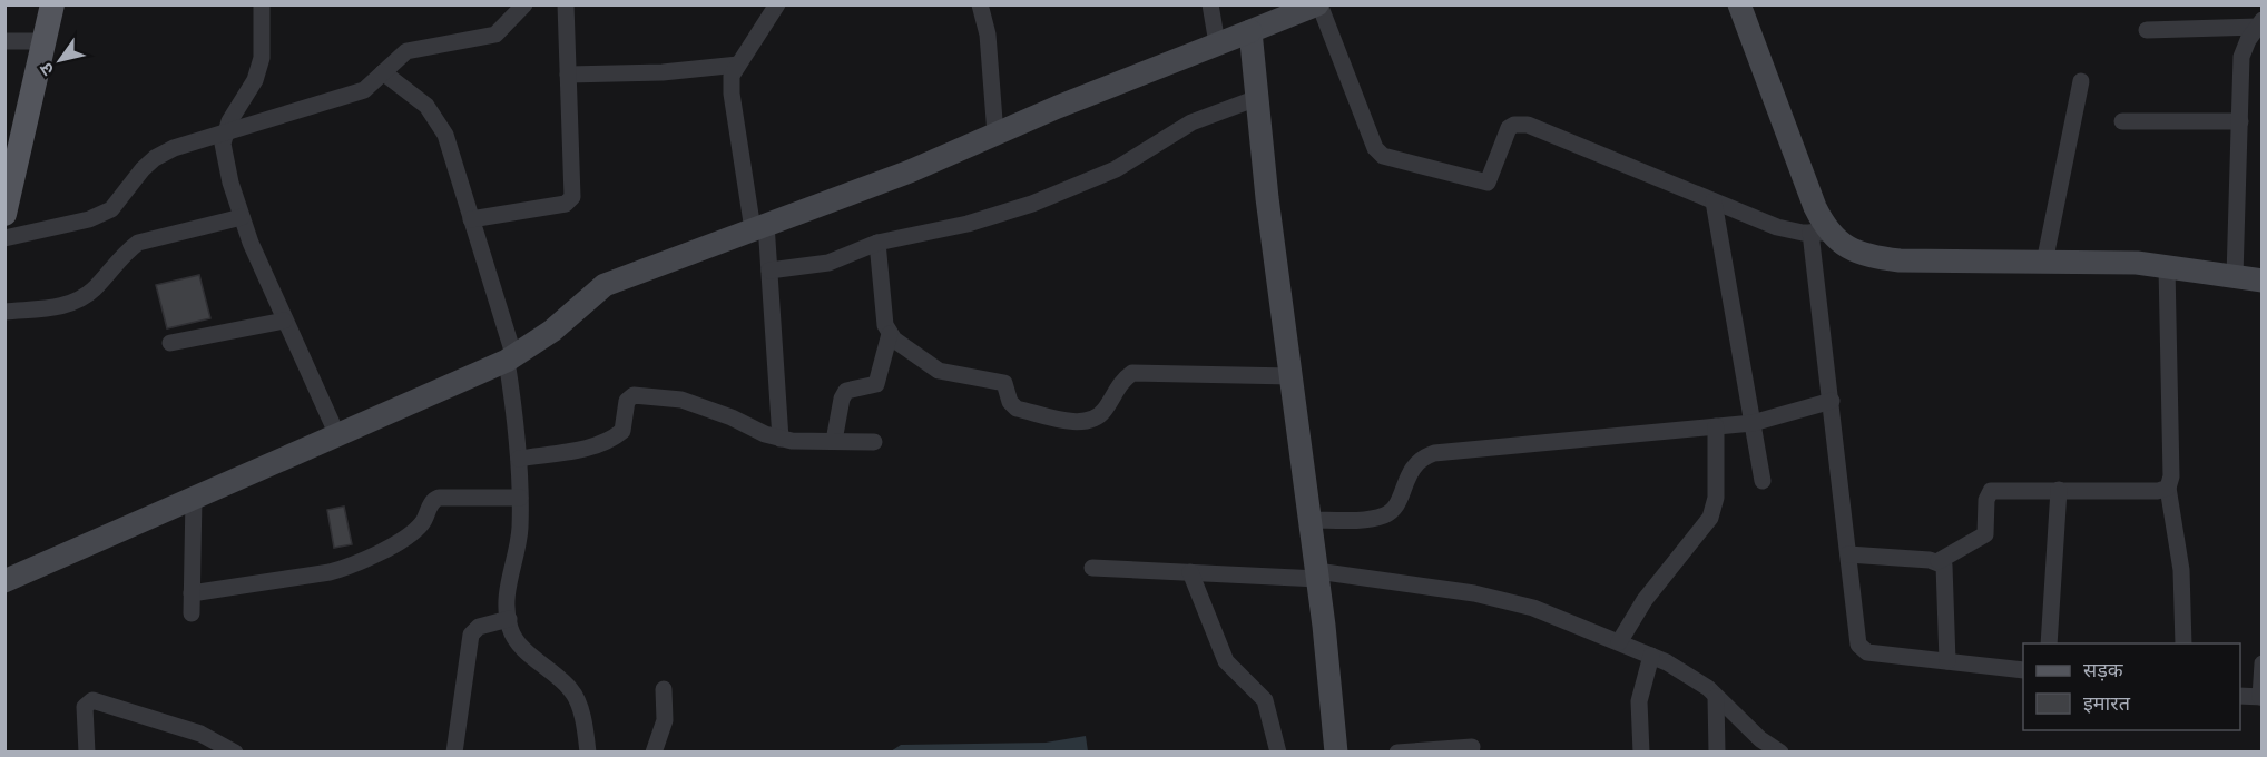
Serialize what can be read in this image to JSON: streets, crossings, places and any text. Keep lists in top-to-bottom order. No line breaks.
{"legend":["सड़क","इमारत"],"north":"bottom left"}
